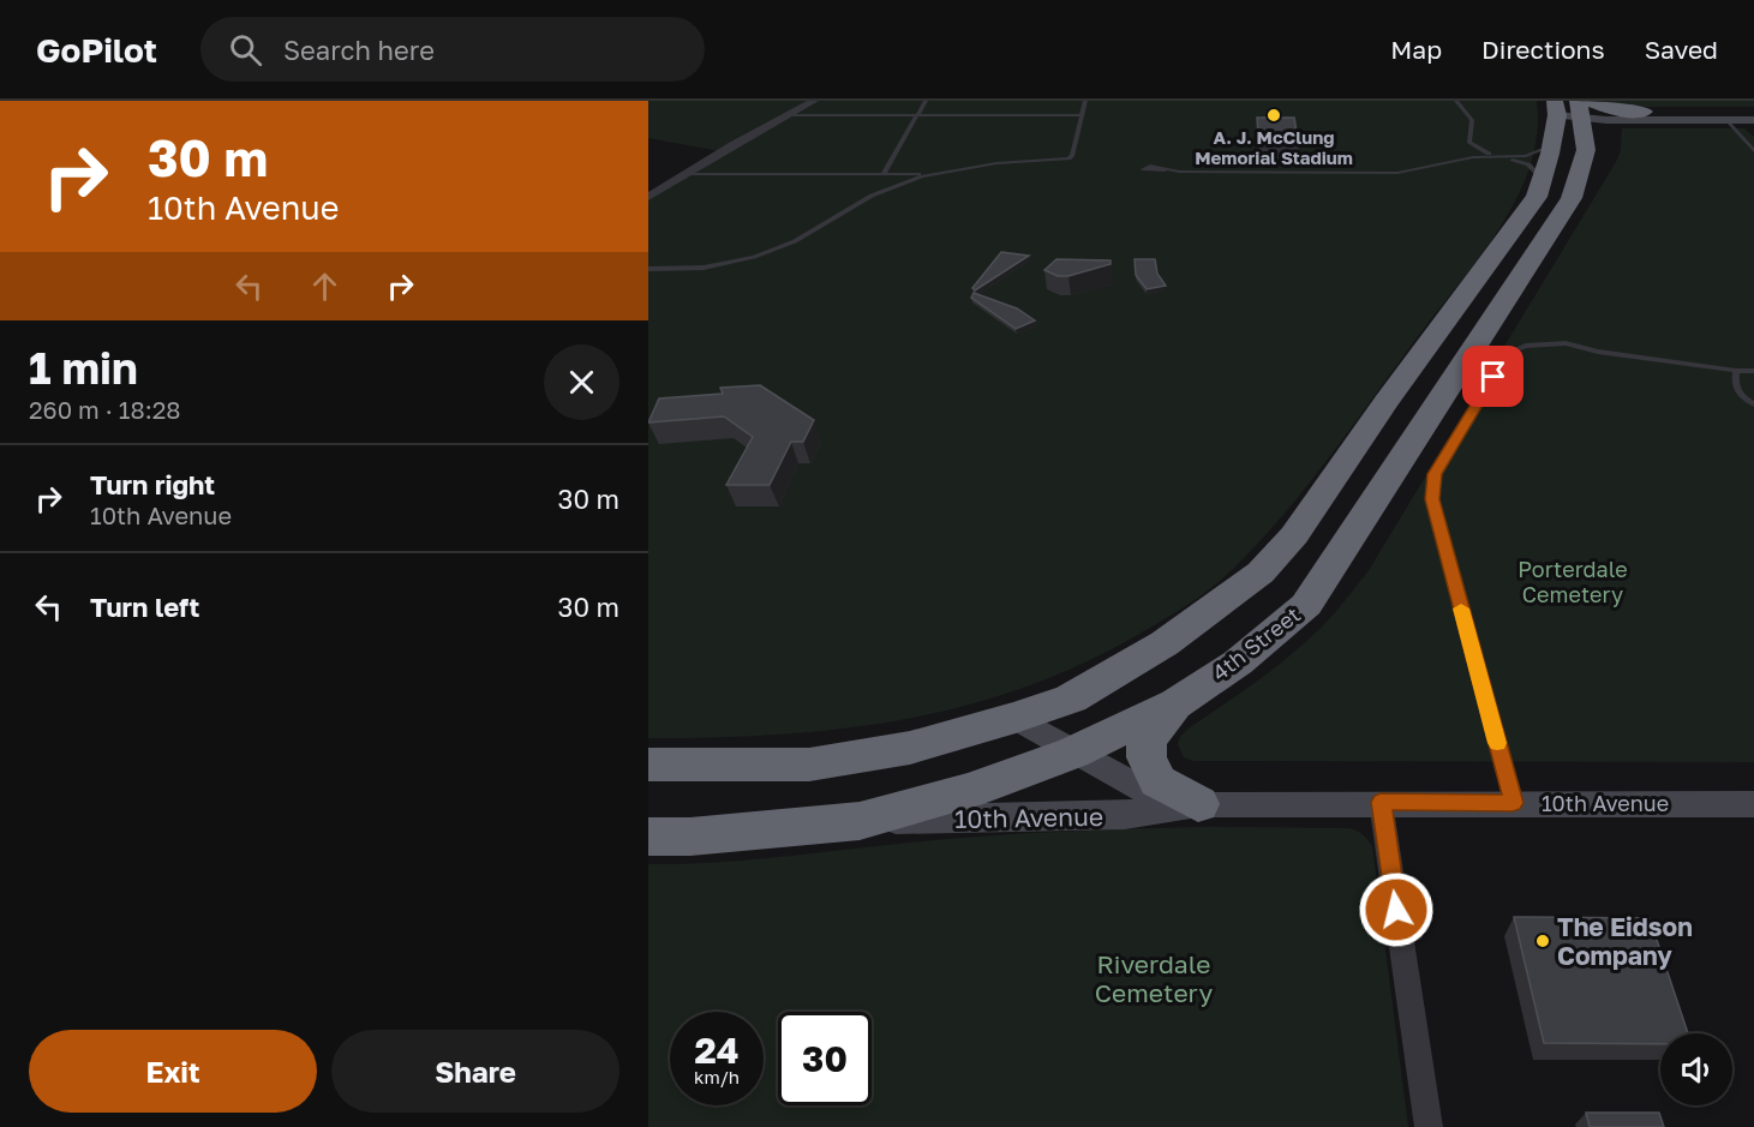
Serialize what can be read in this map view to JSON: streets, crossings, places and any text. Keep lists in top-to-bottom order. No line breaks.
{"streets":{"highway":["4th Street"],"main road":["10th Avenue"]},"crossings":[["4th Street","10th Avenue"]],"parks":["Porterdale Cemetery","Riverdale Cemetery"],"places":["A. J. McClung Memorial Stadium","The Eidson Company"],"page":{"header":"GoPilot","search":"Search here","nav":["Map","Directions","Saved"],"turn":["30 m","10th Avenue"],"heading":["1 min","260 m · 18:28"],"list":[{"name":"Turn right","note":"10th Avenue","value":"30 m"},{"name":"Turn left","value":"30 m"}],"speed":"24 km/h","limit":"30","buttons":["Exit","Share"]}}
